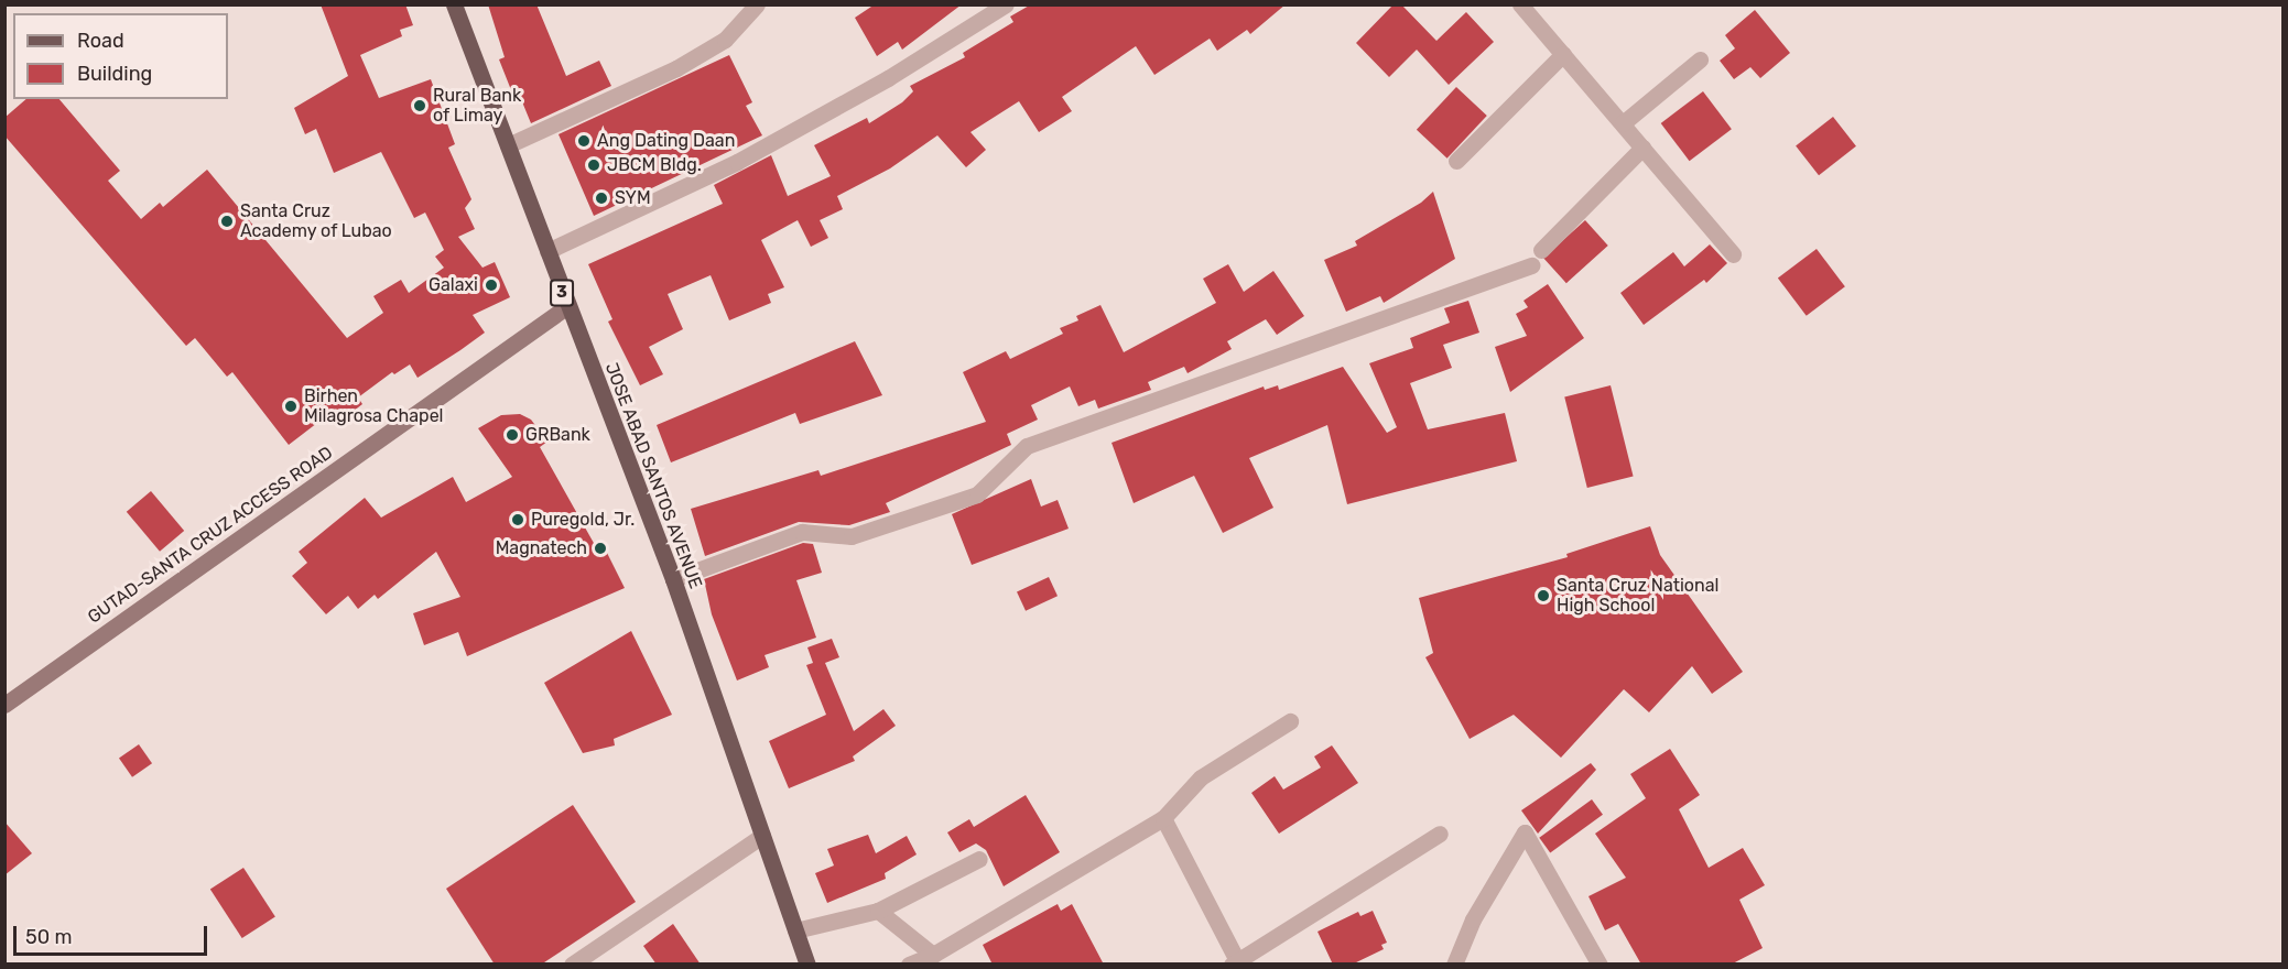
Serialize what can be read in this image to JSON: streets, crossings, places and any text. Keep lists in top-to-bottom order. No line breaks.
{"streets":{"main road":["3","JOSE ABAD SANTOS AVENUE","GUTAD-SANTA CRUZ ACCESS ROAD"]},"crossings":[["JOSE ABAD SANTOS AVENUE","GUTAD-SANTA CRUZ ACCESS ROAD"]],"places":["Rural Bank of Limay","Ang Dating Daan","JBCM Bldg.","SYM","Santa Cruz Academy of Lubao","Galaxi","Birhen Milagrosa Chapel","GRBank","Puregold, Jr.","Magnatech","Santa Cruz National High School"],"legend":["Road","Building"],"scale_bar":"50 m"}
